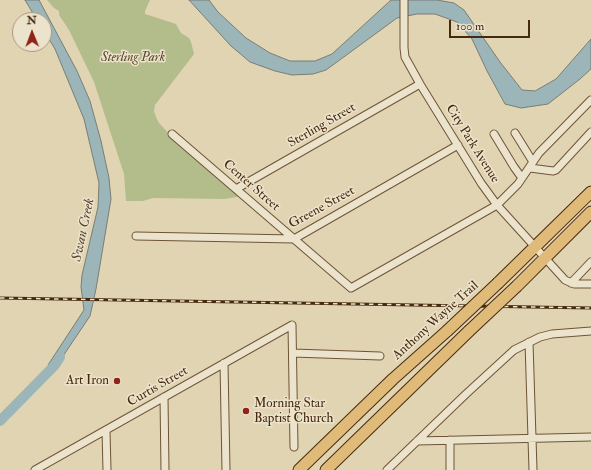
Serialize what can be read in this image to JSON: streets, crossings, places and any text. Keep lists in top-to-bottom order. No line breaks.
{"streets":{"highway":["Anthony Wayne Trail"],"street":["Sterling Street","City Park Avenue","Center Street","Greene Street","Curtis Street"]},"crossings":[["Sterling Street","City Park Avenue"],["Sterling Street","Center Street"],["City Park Avenue","Center Street"],["City Park Avenue","Greene Street"],["City Park Avenue","Anthony Wayne Trail"],["Center Street","Greene Street"]],"water":["Swan Creek"],"parks":["Sterling Park"],"places":["Art Iron","Morning Star Baptist Church"],"scale_bar":"100 m","north":"top"}
